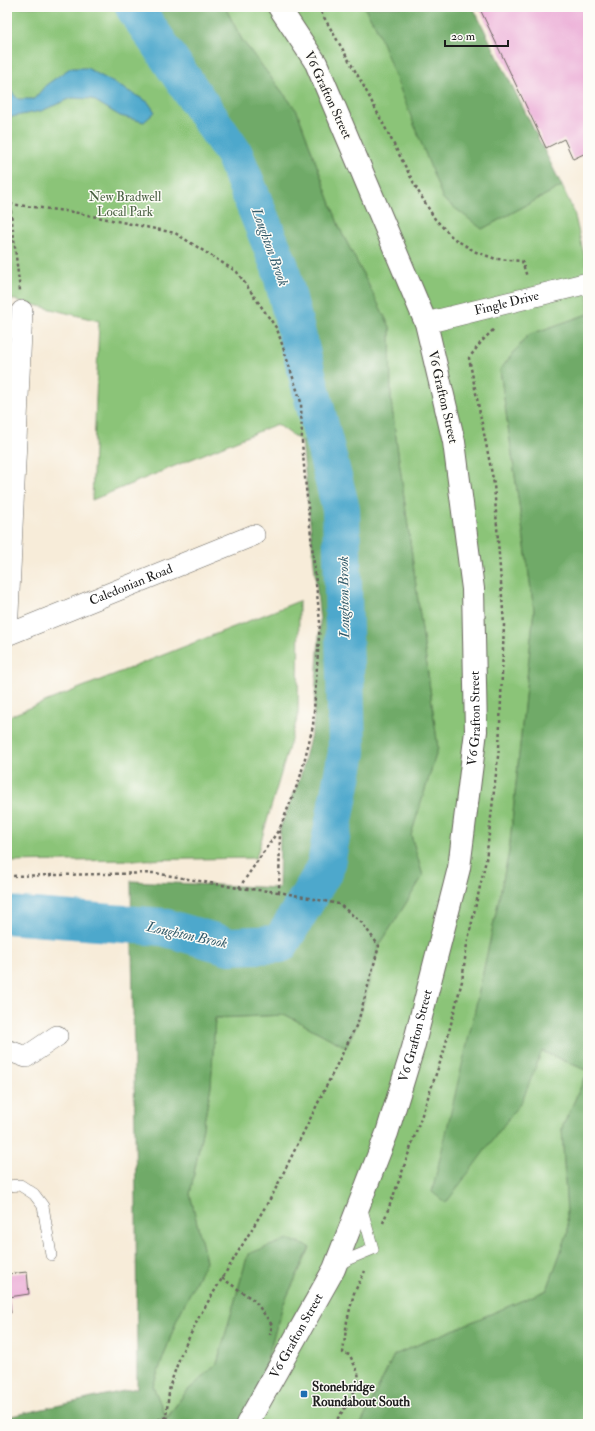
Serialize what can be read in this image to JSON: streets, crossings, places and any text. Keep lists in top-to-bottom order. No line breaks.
{"streets":{"street":["V6 Grafton Street","Fingle Drive","Caledonian Road"]},"crossings":[["V6 Grafton Street","Fingle Drive"]],"water":["Loughton Brook"],"parks":["New Bradwell Local Park"],"places":{"transit":["Stonebridge Roundabout South"]},"scale_bar":"20 m"}
